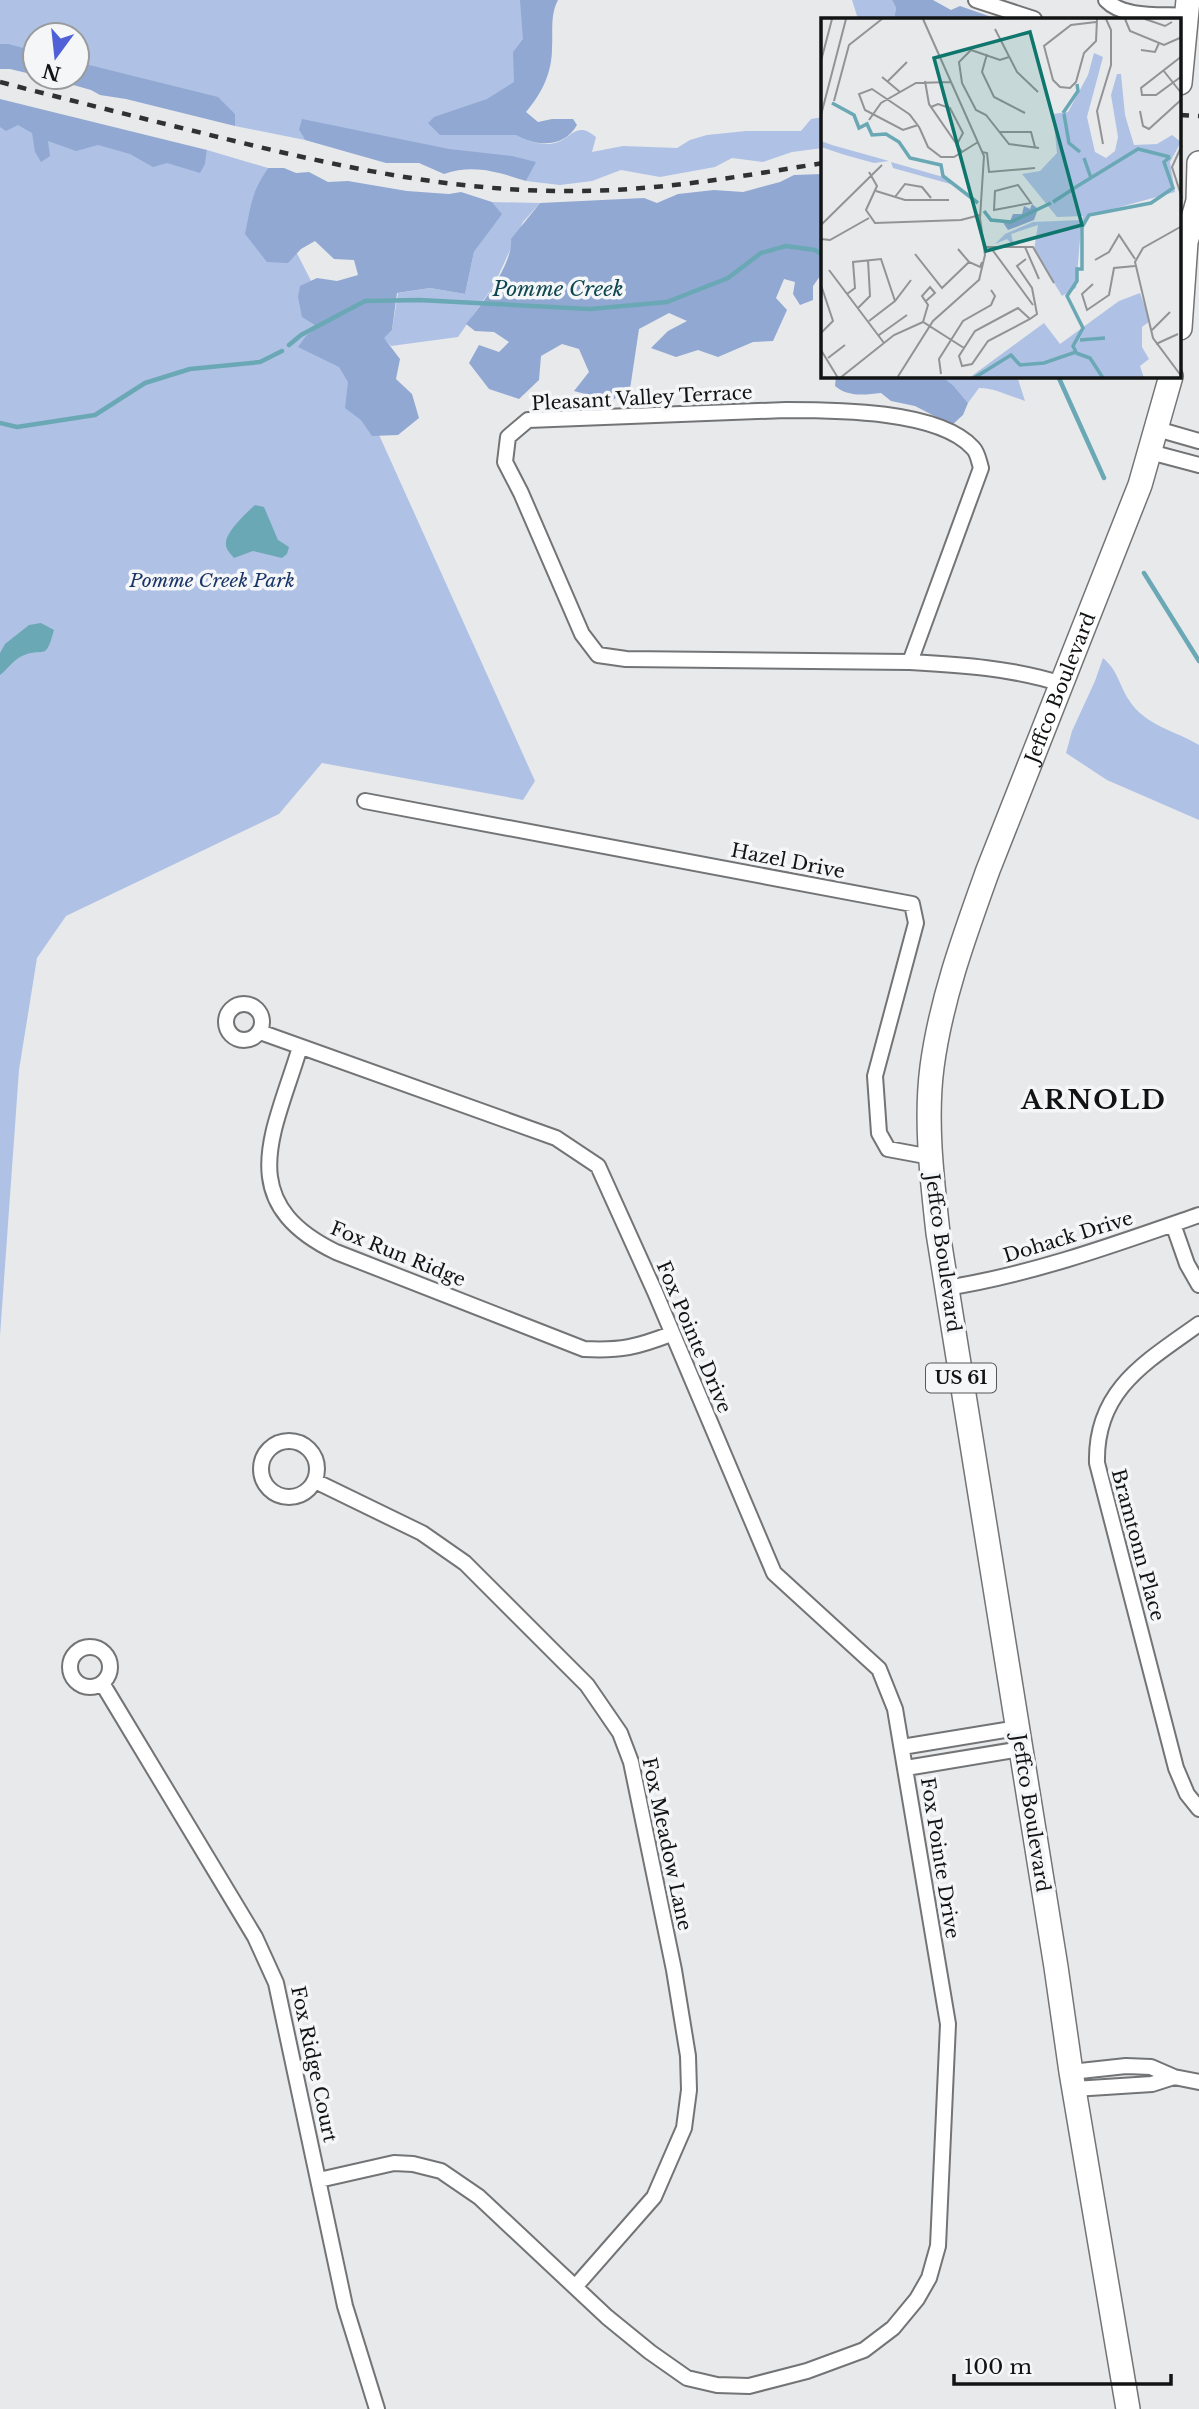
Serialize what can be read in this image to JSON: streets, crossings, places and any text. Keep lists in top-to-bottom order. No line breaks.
{"streets":{"main road":["Jeffco Boulevard","US 61"],"street":["Pleasant Valley Terrace","Hazel Drive","Dohack Drive","Fox Run Ridge","Fox Pointe Drive","Bramtonn Place","Fox Meadow Lane","Fox Ridge Court"]},"crossings":[["Pleasant Valley Terrace","Jeffco Boulevard"],["Jeffco Boulevard","Hazel Drive"],["Jeffco Boulevard","Dohack Drive"],["Fox Run Ridge","Fox Pointe Drive"],["Fox Pointe Drive","Fox Meadow Lane"],["Fox Pointe Drive","Fox Ridge Court"]],"districts":["ARNOLD"],"water":["Pomme Creek"],"parks":["Pomme Creek Park"],"scale_bar":"100 m","north":"bottom"}
